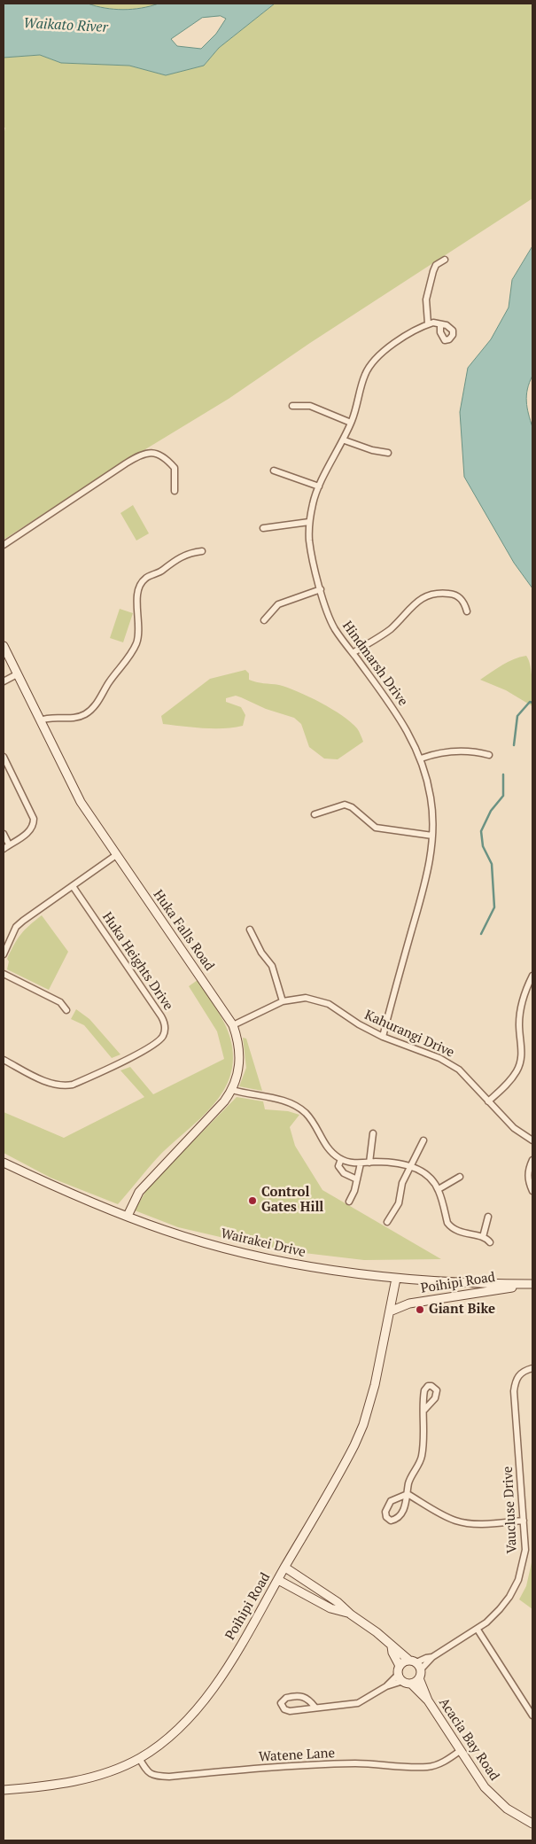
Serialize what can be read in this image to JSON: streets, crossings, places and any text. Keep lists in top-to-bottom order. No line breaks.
{"streets":{"main road":["Huka Falls Road","Wairakei Drive","Poihipi Road","Acacia Bay Road"],"street":["Hindmarsh Drive","Huka Heights Drive","Kahurangi Drive","Vaucluse Drive","Watene Lane"]},"crossings":[["Hindmarsh Drive","Kahurangi Drive"],["Huka Falls Road","Kahurangi Drive"],["Huka Falls Road","Wairakei Drive"],["Wairakei Drive","Poihipi Road"],["Poihipi Road","Acacia Bay Road"],["Poihipi Road","Watene Lane"],["Vaucluse Drive","Acacia Bay Road"],["Acacia Bay Road","Watene Lane"]],"water":["Waikato River"],"places":["Control Gates Hill","Giant Bike"]}
